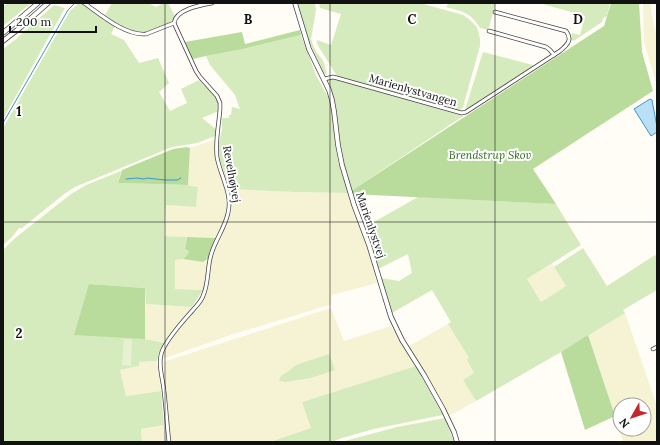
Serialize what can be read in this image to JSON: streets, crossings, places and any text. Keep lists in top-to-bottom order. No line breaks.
{"streets":{"street":["Marienlystvangen","Revelhøjvej","Marienlystvej"]},"crossings":[["Marienlystvangen","Marienlystvej"]],"parks":["Brendstrup Skov"],"scale_bar":"200 m","north":"bottom left","grid":{"columns":["B","C","D"],"rows":["1","2"]}}
